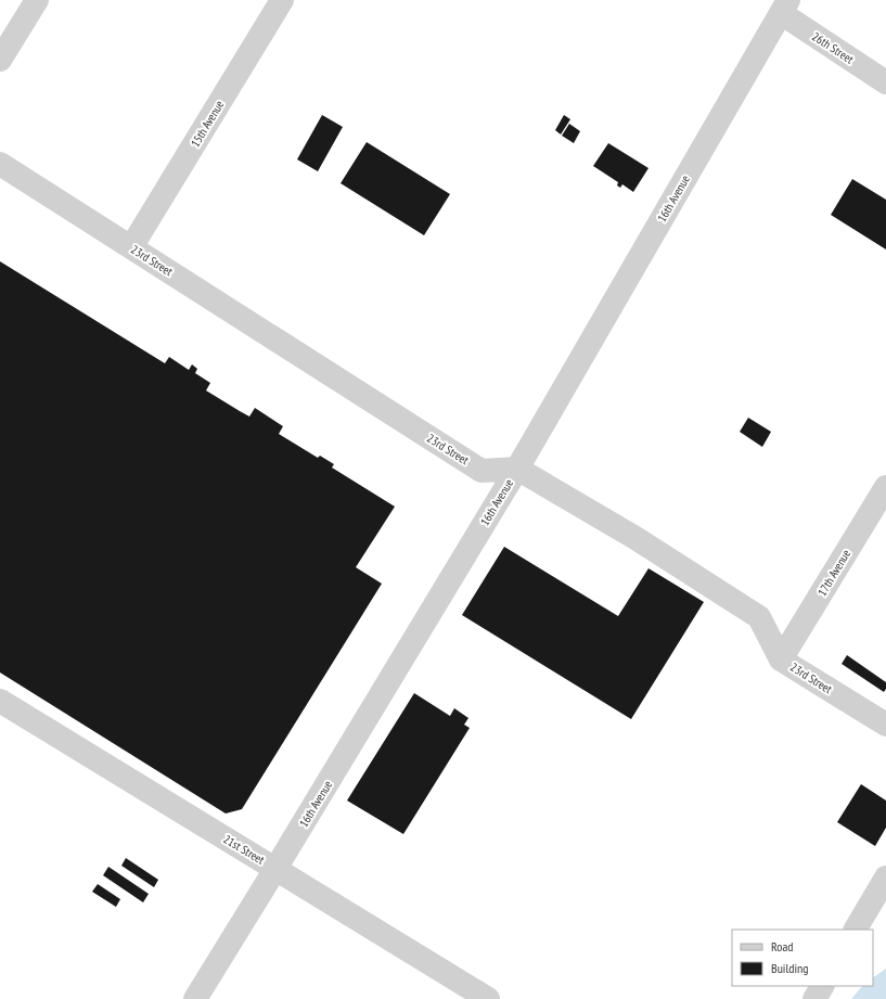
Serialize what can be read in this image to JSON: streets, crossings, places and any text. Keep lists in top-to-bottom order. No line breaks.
{"streets":{"lane":["26th Street","15th Avenue","16th Avenue","23rd Street","17th Avenue","21st Street"]},"crossings":[["26th Street","16th Avenue"],["15th Avenue","23rd Street"],["16th Avenue","23rd Street"],["16th Avenue","21st Street"],["23rd Street","17th Avenue"]],"legend":["Road","Building"]}
